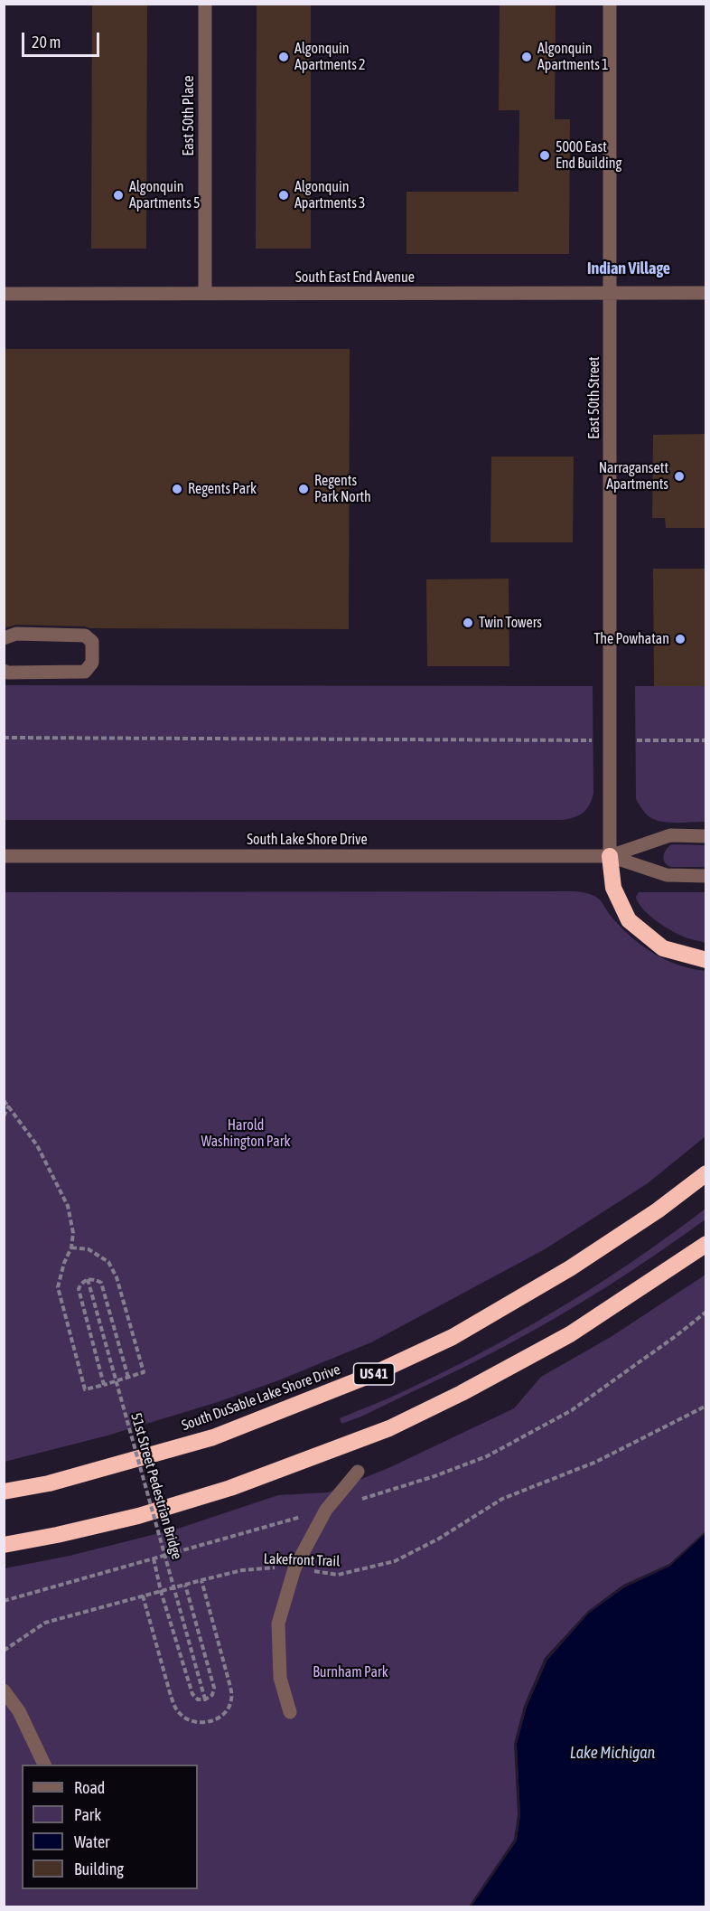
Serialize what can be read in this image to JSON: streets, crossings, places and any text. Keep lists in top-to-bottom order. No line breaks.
{"streets":{"highway":["US 41","South DuSable Lake Shore Drive"],"street":["East 50th Place","South East End Avenue","East 50th Street","South Lake Shore Drive"],"path":["51st Street Pedestrian Bridge","Lakefront Trail"]},"crossings":[["East 50th Place","South East End Avenue"],["South East End Avenue","East 50th Street"],["East 50th Street","South Lake Shore Drive"]],"districts":["Indian Village"],"water":["Lake Michigan"],"parks":["Harold Washington Park","Burnham Park"],"places":["Algonquin Apartments 2","Algonquin Apartments 1","5000 East End Building","Algonquin Apartments 5","Algonquin Apartments 3","Narragansett Apartments","Regents Park","Regents Park North","Twin Towers","The Powhatan"],"legend":["Road","Park","Water","Building"],"scale_bar":"20 m"}
